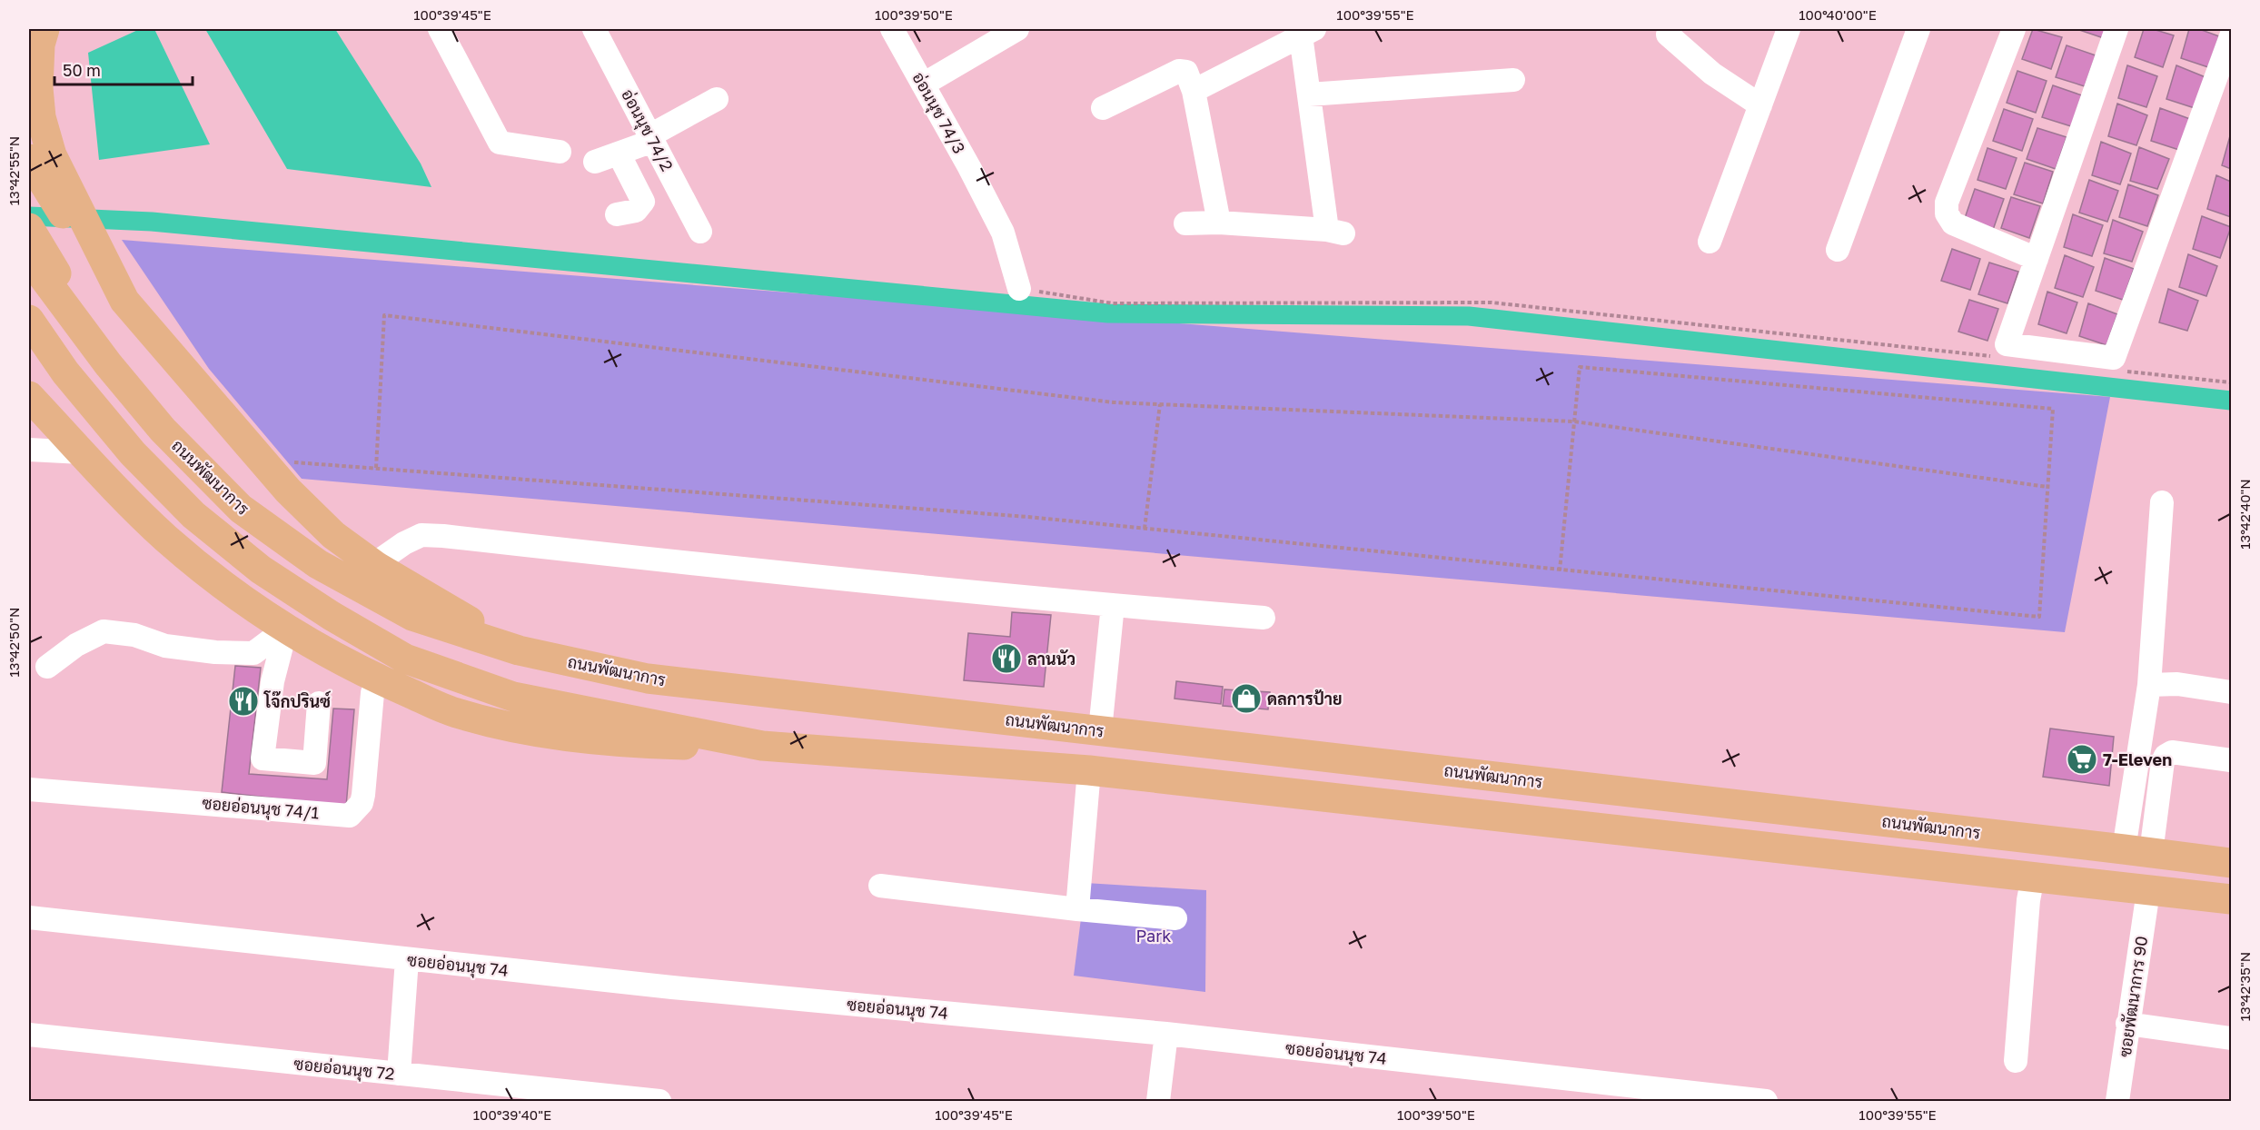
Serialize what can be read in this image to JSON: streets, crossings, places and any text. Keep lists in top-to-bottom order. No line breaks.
{"streets":{"main road":["ถนนพัฒนาการ"],"street":["อ่อนนุช 74/3","อ่อนนุช 74/2","ซอยอ่อนนุช 74/1","ซอยอ่อนนุช 74","ซอยพัฒนาการ 90","ซอยอ่อนนุช 72"]},"parks":["Park"],"places":{"restaurant":["ลานนัว","โจ๊กปรินซ์"],"shop":["ดลการป้าย"],"supermarket":["7-Eleven"]},"scale_bar":"50 m","coordinates":["100°39'45\"E","100°39'50\"E","100°39'55\"E","100°40'00\"E","13°42'55\"N","13°42'40\"N","13°42'50\"N","13°42'35\"N","100°39'40\"E"]}
